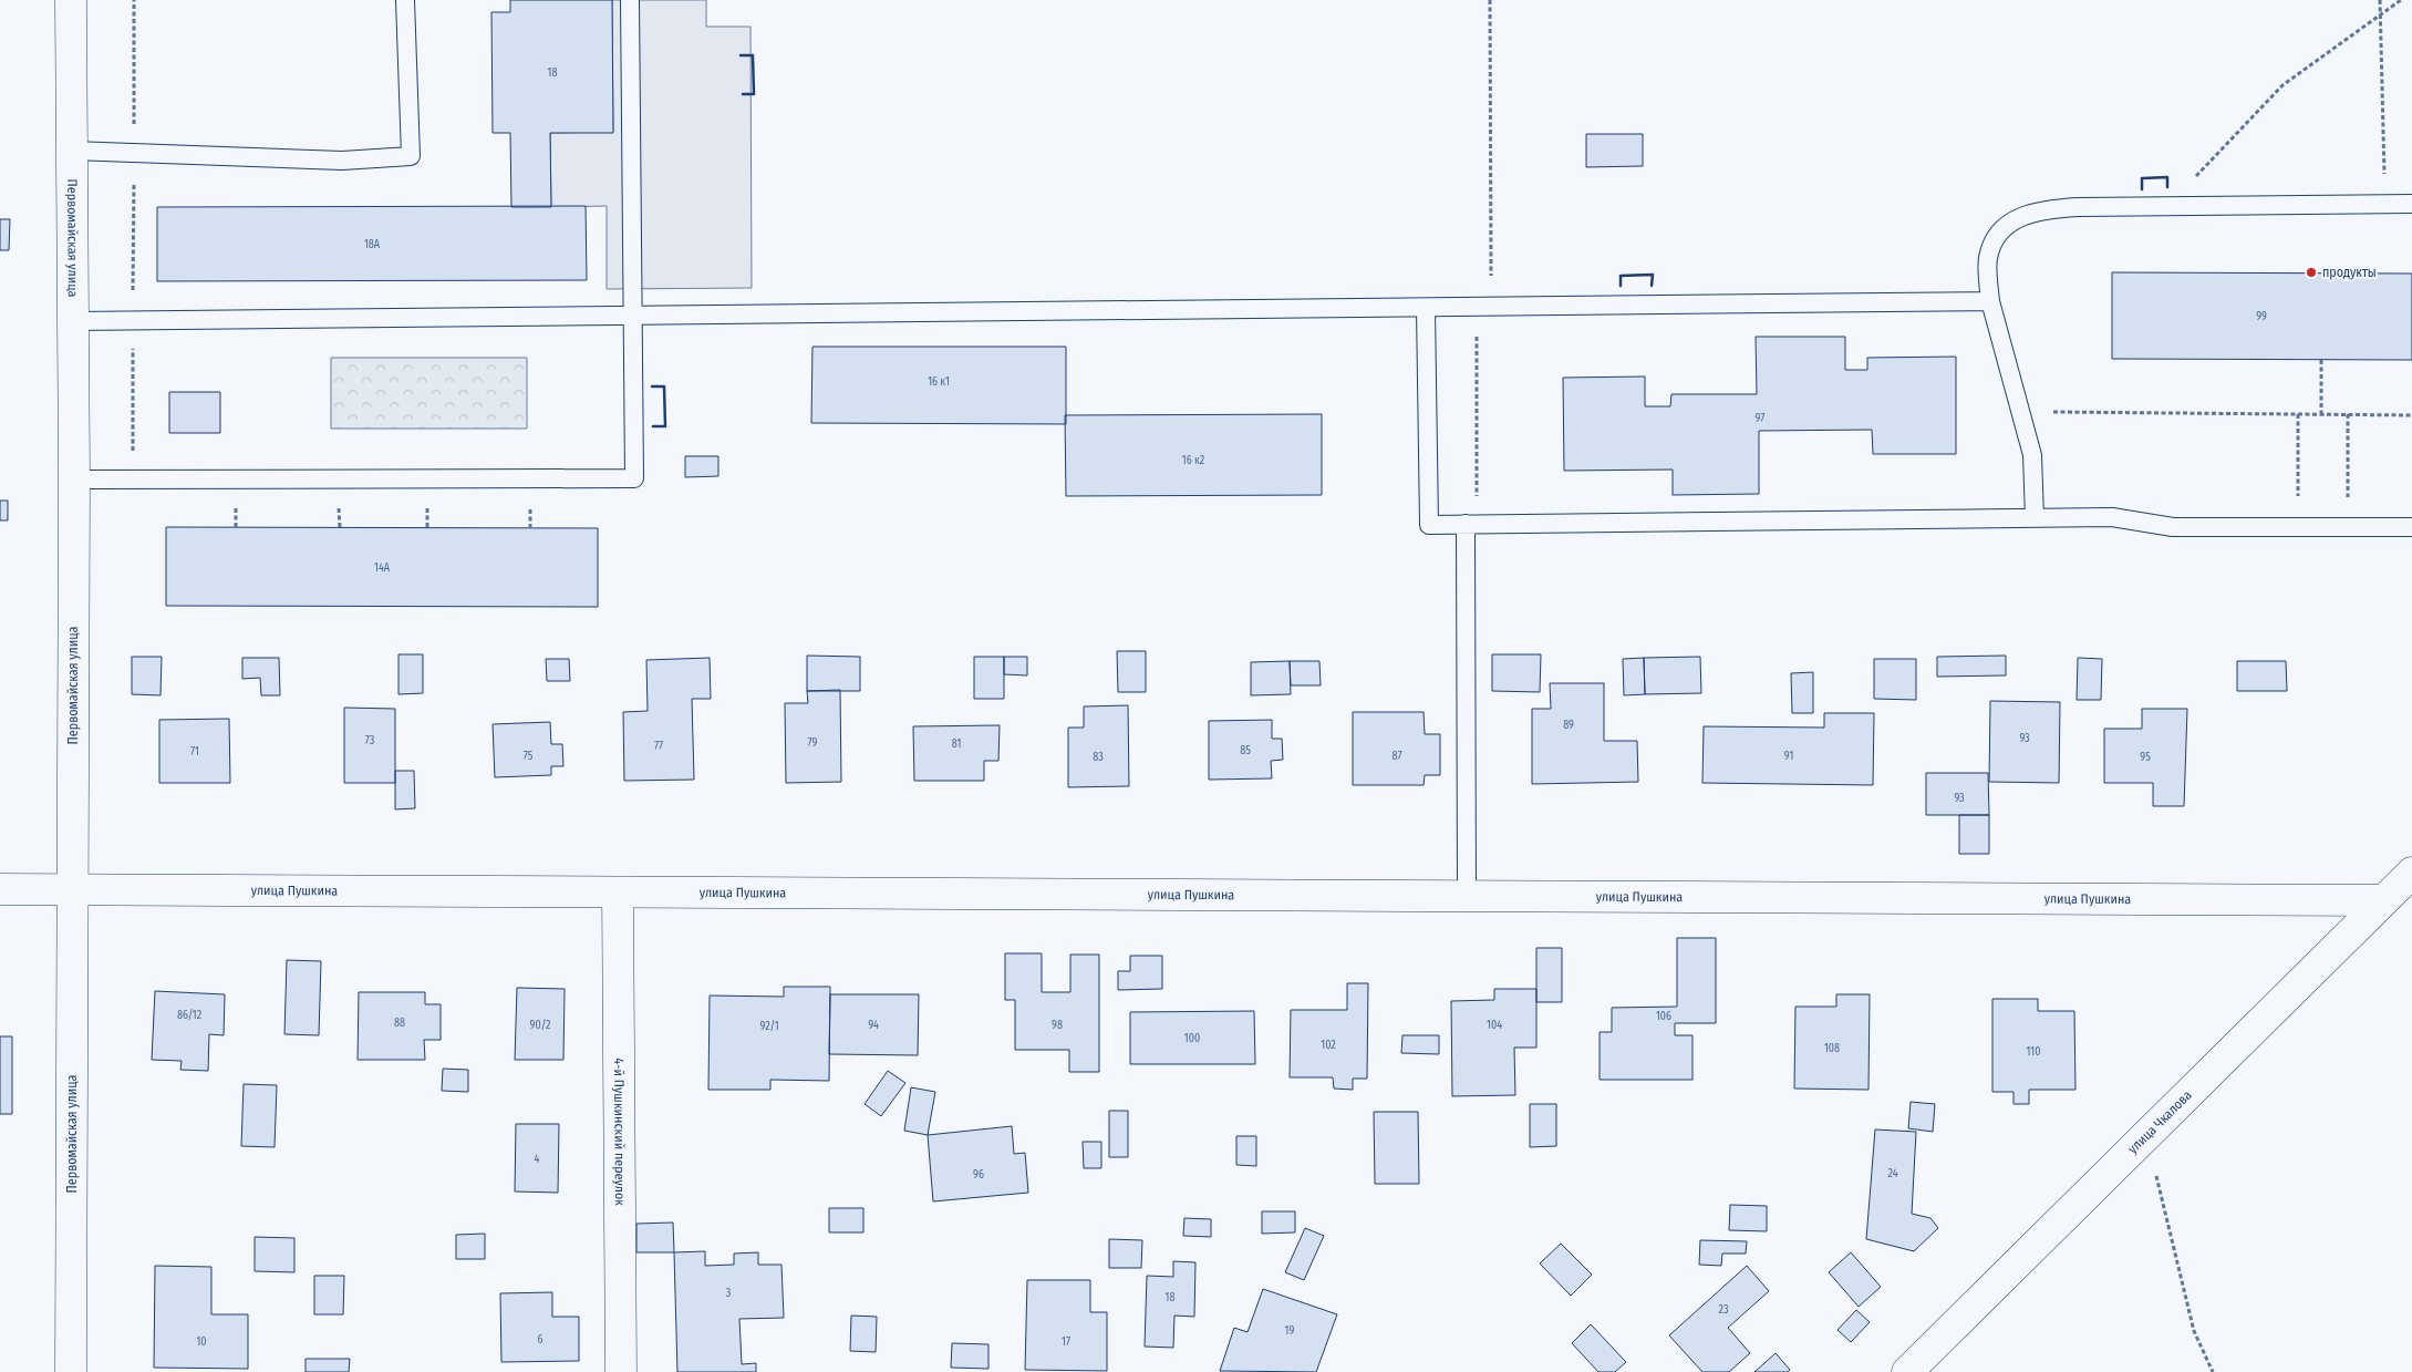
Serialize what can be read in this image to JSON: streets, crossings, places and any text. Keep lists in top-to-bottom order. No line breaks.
{"streets":{"street":["Первомайская улица","улица Пушкина","улица Чкалова","4-й Пушкинский переулок"]},"crossings":[["Первомайская улица","улица Пушкина"],["улица Пушкина","улица Чкалова"],["улица Пушкина","4-й Пушкинский переулок"]],"places":["продукты"],"house_numbers":["18","18А","99","16 к1","97","16 к2","14А","89","93","73","79","81","77","85","71","75","87","91","83","95","93","86/12","106","88","90/2","94","98","104","92/1","100","102","108","110","4","24","96","3","18","23","19","6","10","17"]}
